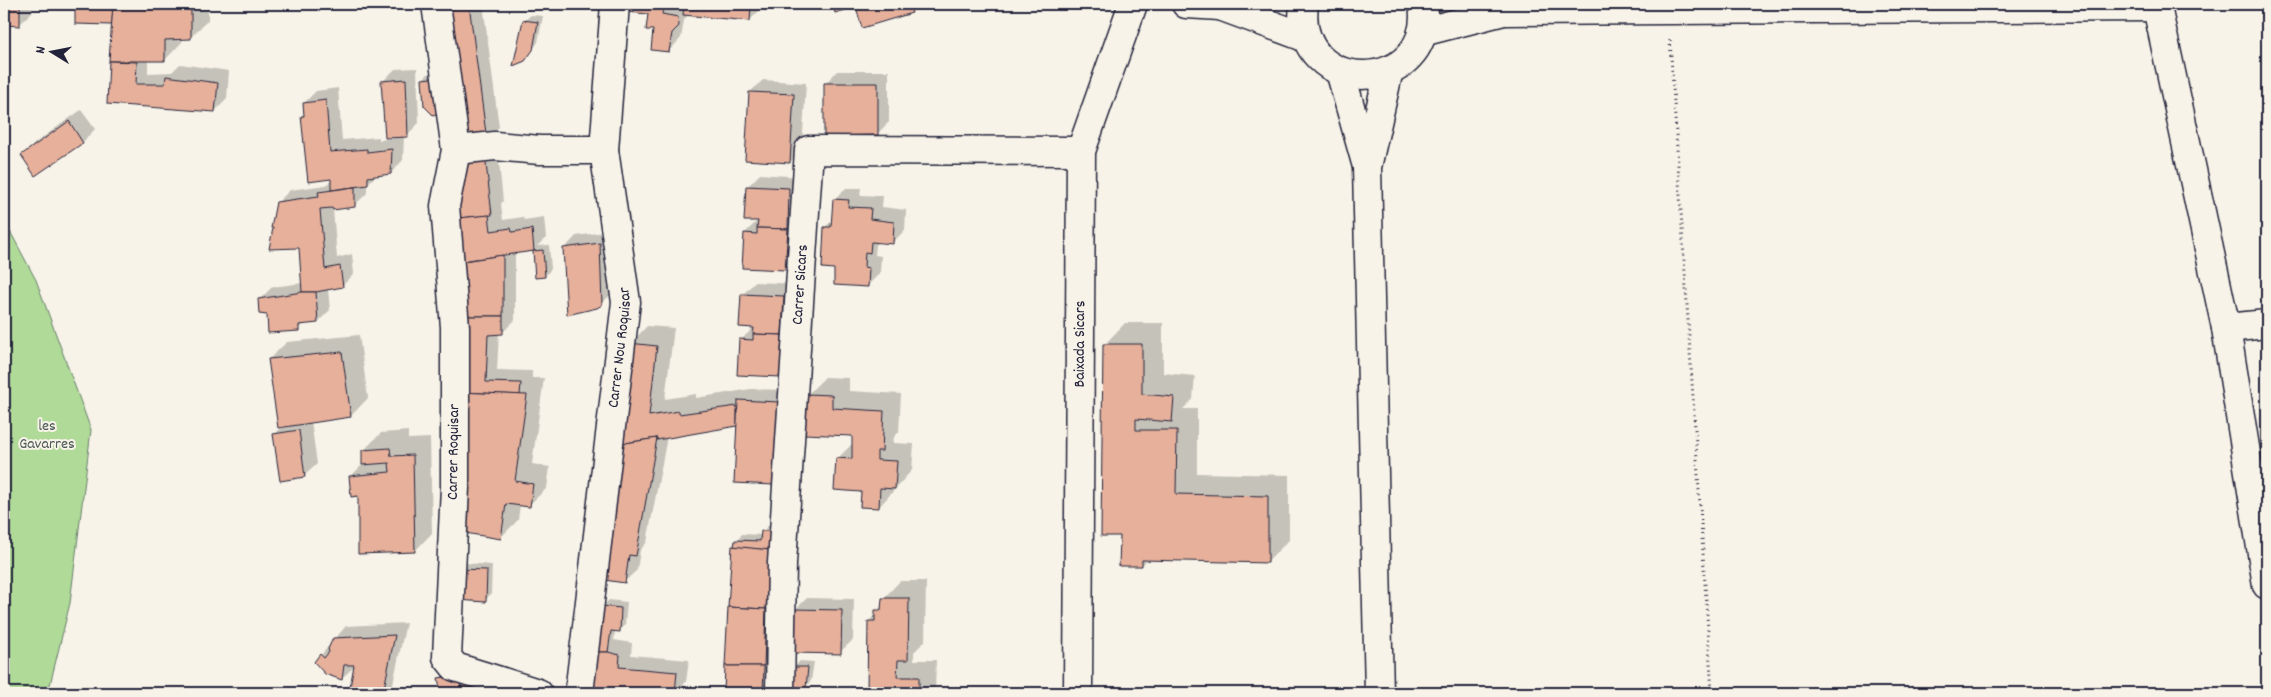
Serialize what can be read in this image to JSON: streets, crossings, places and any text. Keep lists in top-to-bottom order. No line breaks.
{"streets":{"street":["Carrer Sicars","Baixada Sicars","Carrer Nou Roquisar","Carrer Roquisar"]},"crossings":[["Carrer Sicars","Baixada Sicars"]],"parks":["les Gavarres"],"north":"left"}
